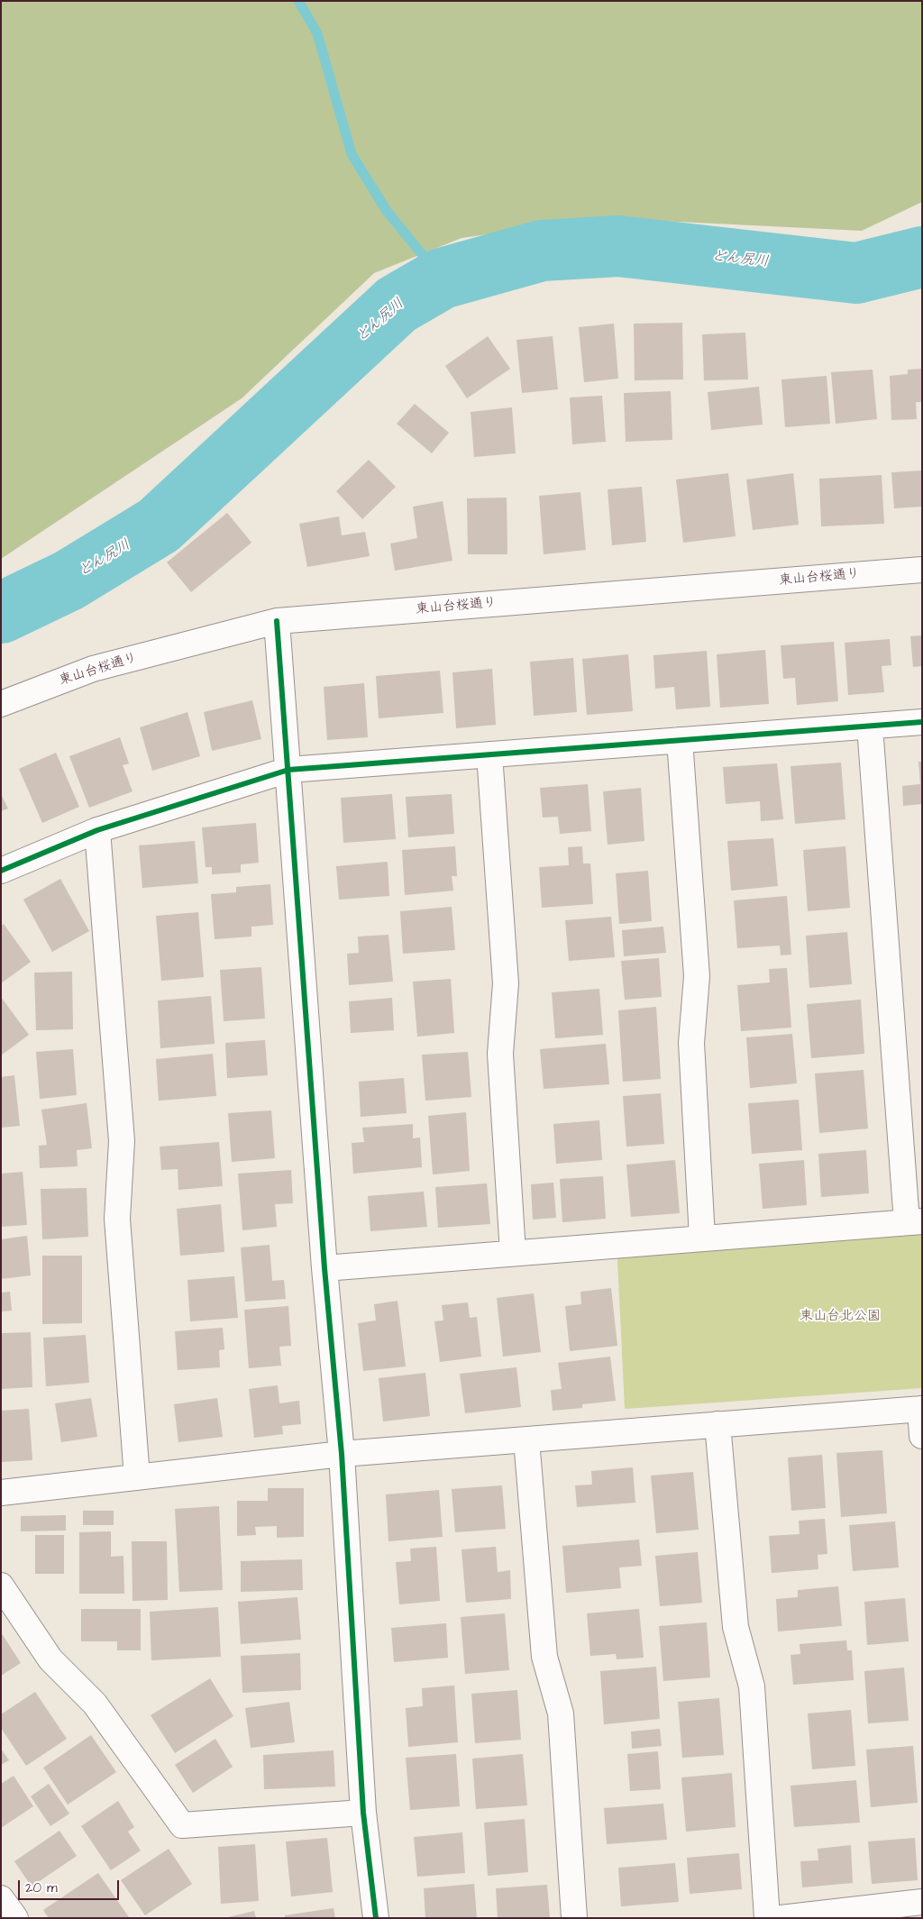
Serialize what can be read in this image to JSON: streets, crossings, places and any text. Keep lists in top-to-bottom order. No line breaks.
{"streets":{"street":["東山台桜通り"]},"water":["どん尻川"],"parks":["東山台北公園"],"scale_bar":"20 m"}
